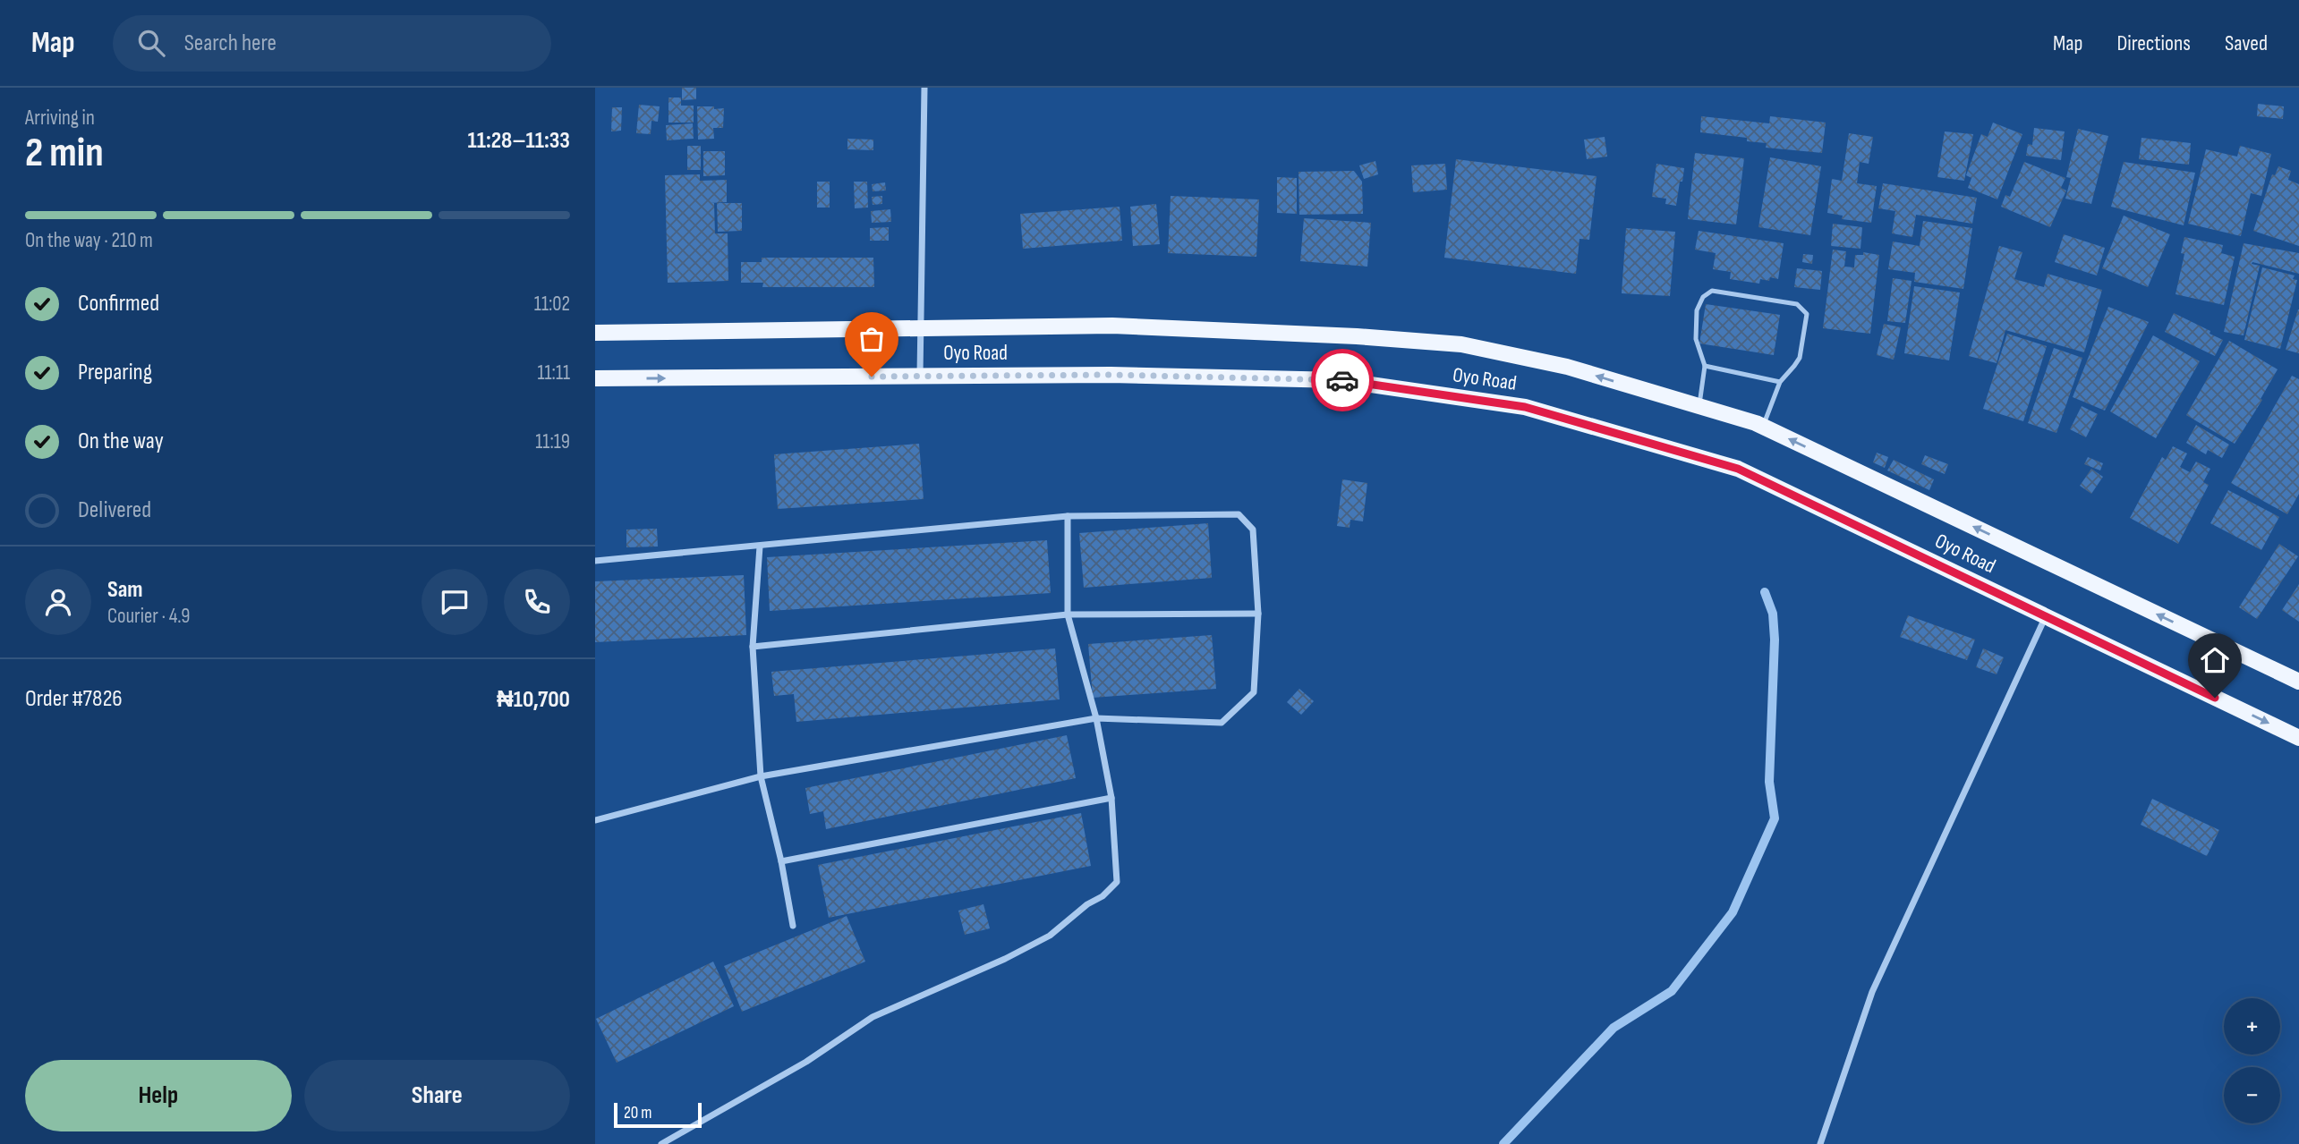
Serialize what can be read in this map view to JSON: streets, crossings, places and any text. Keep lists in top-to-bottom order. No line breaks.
{"streets":{"main road":["Oyo Road"]},"scale_bar":"20 m","page":{"header":"Map","search":"Search here","nav":["Map","Directions","Saved"],"heading":["2 min","Arriving in","11:28–11:33"],"panel":["Sam","Courier · 4.9","Order #7826","₦10,700"],"bar":"On the way · 210 m","list":[["Confirmed","11:02"],["Preparing","11:11"],["On the way","11:19"],"Delivered"],"map_buttons":["+","−"],"buttons":["Help","Share"],"scale":"20 m"}}
